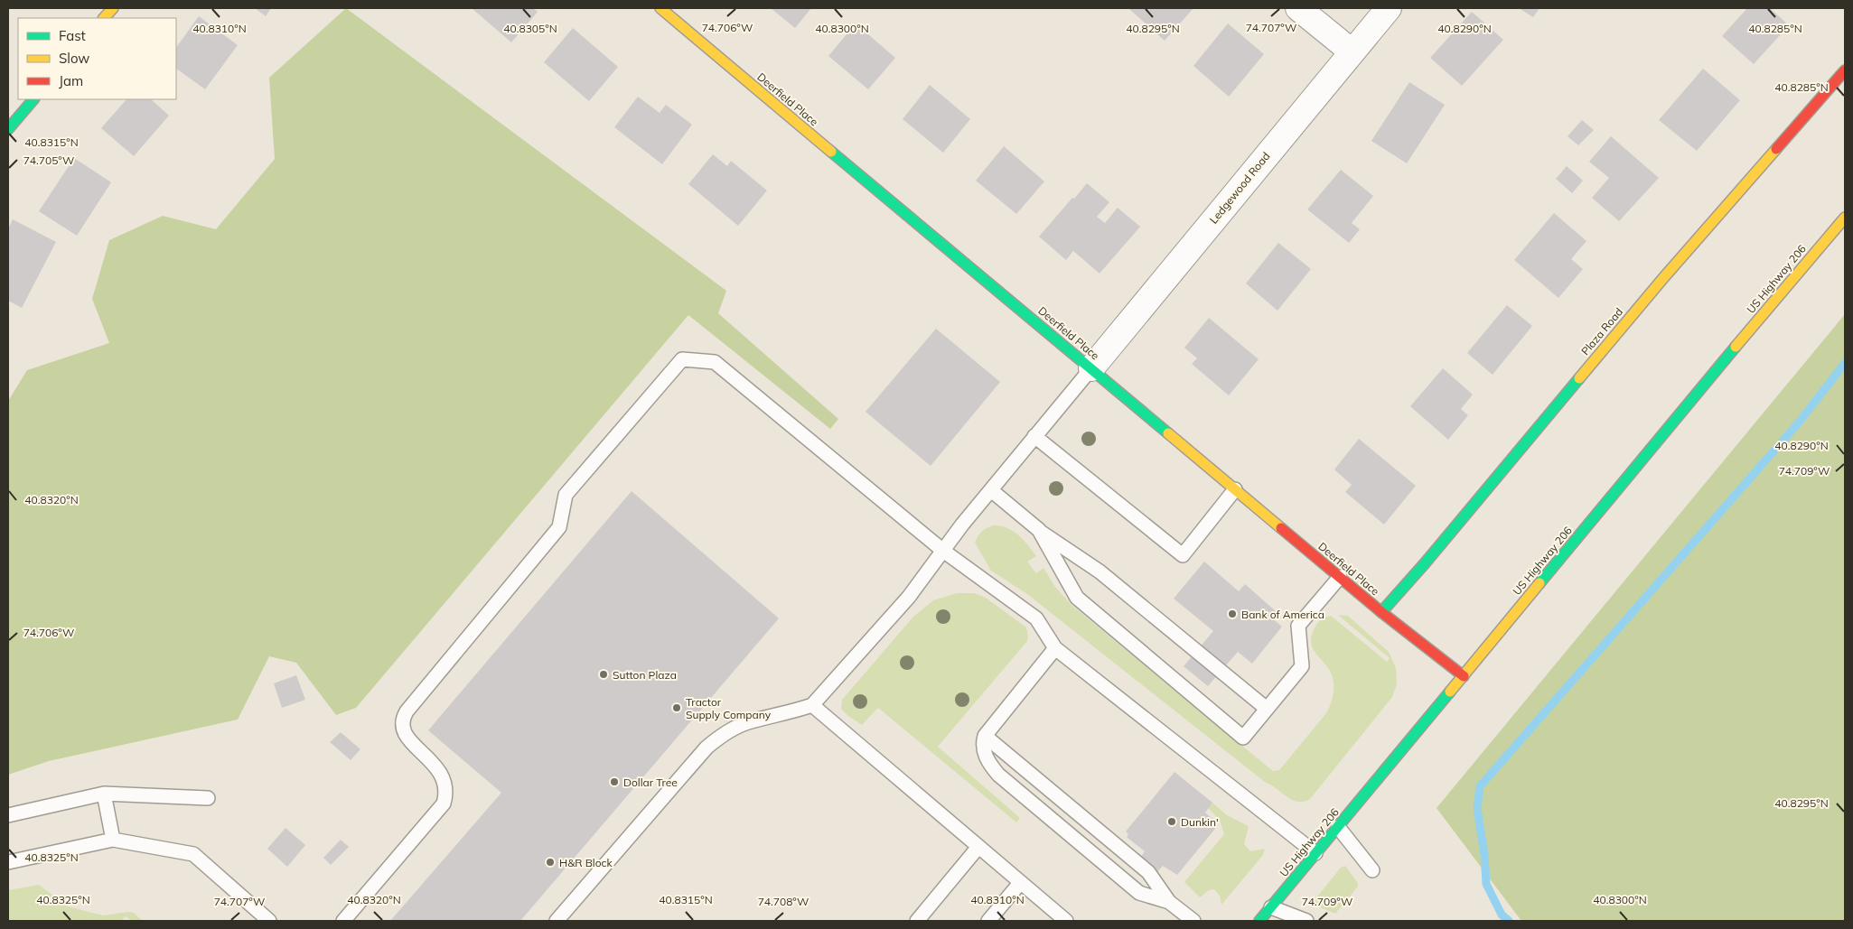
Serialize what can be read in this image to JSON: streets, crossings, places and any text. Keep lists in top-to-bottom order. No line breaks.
{"streets":{"main road":["Deerfield Place","US Highway 206","Plaza Road"],"street":["Ledgewood Road"]},"crossings":[["Deerfield Place","Ledgewood Road"],["Deerfield Place","US Highway 206"],["Deerfield Place","Plaza Road"]],"places":["Bank of America","Sutton Plaza","Tractor Supply Company","Dollar Tree","Dunkin'","H&R Block"],"legend":["Fast","Slow","Jam"],"coordinates":["74.706°W","74.707°W","40.8310°N","40.8300°N","40.8295°N","40.8290°N","40.8305°N","40.8285°N","40.8315°N","74.705°W","74.709°W","40.8320°N","40.8325°N","74.708°W"]}
